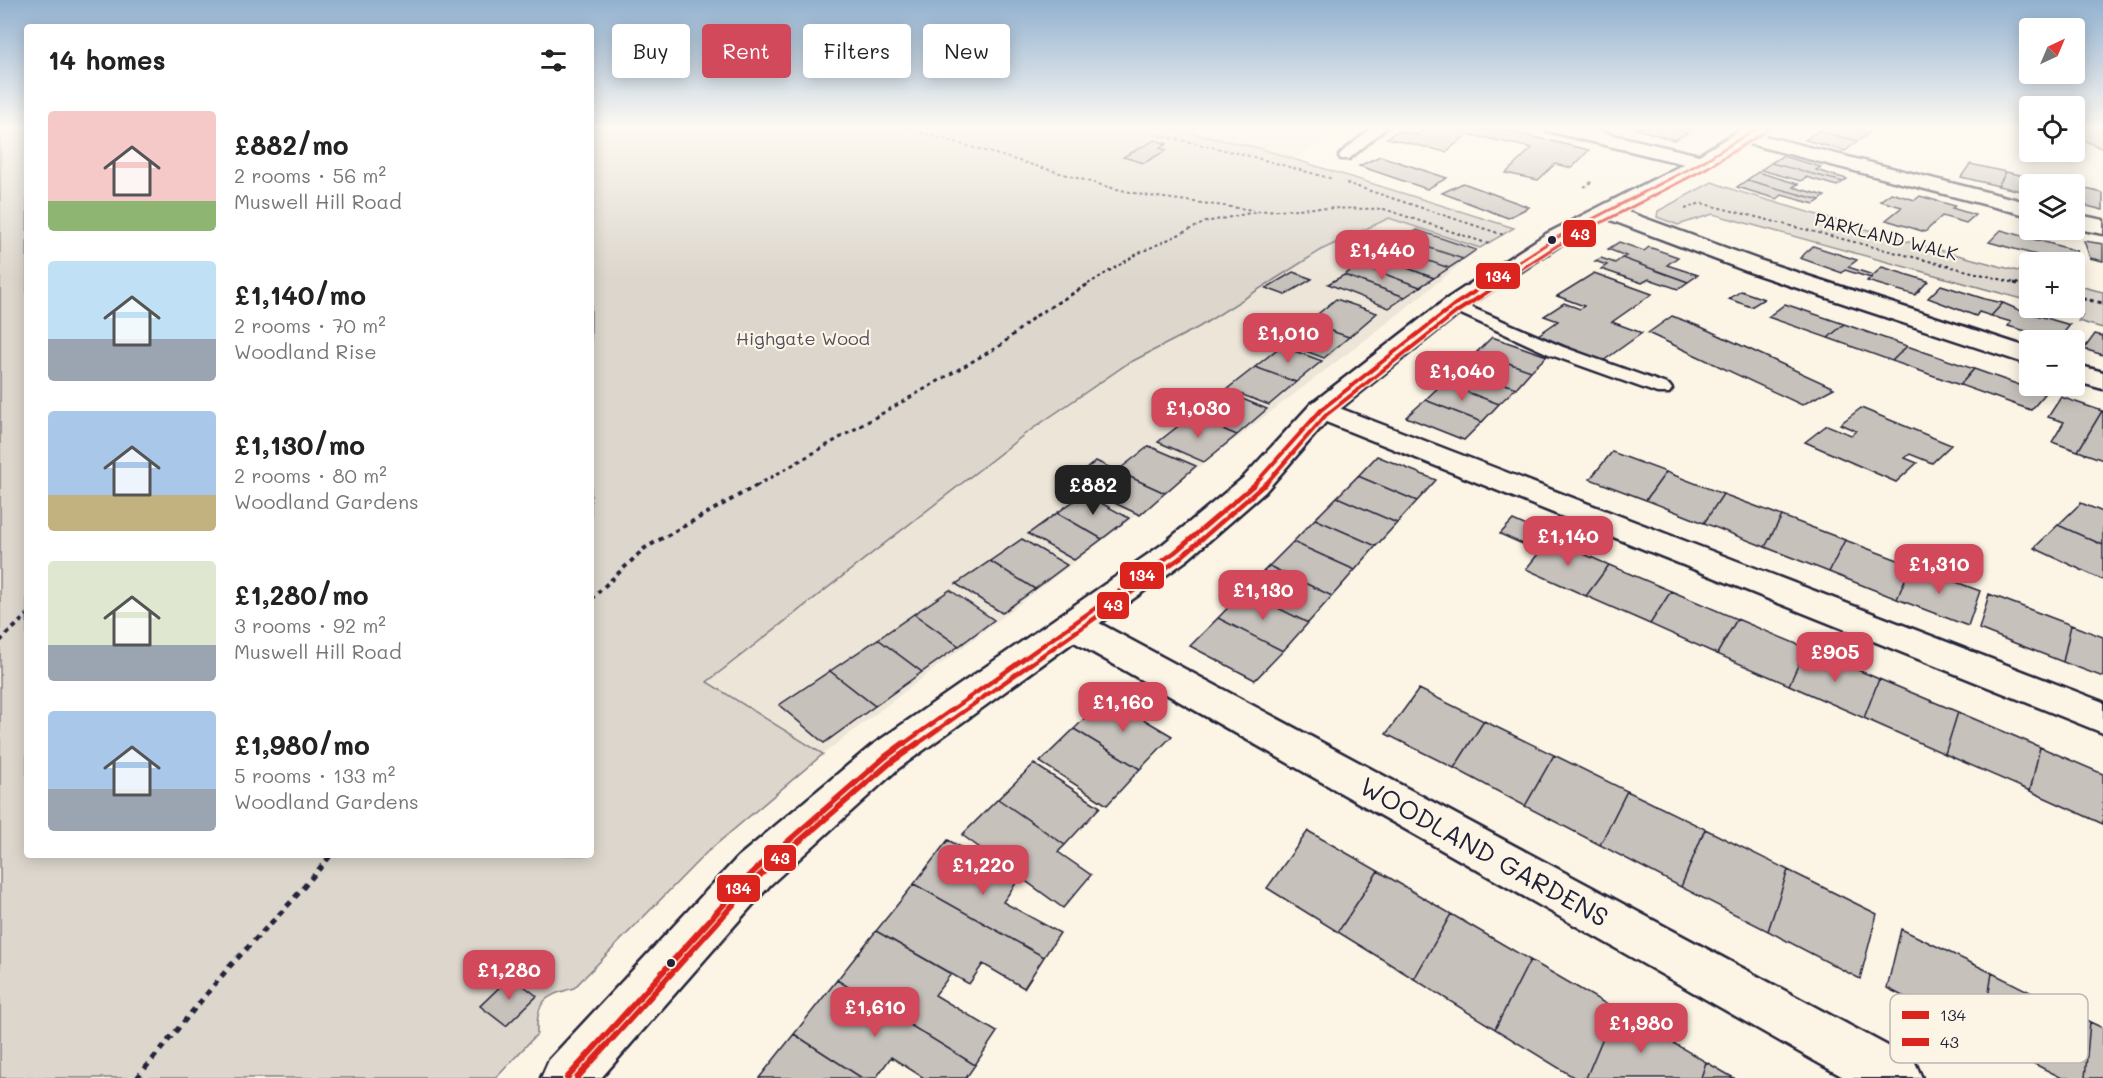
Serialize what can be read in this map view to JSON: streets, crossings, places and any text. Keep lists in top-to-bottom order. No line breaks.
{"streets":{"street":["WOODLAND GARDENS"],"path":["PARKLAND WALK"]},"parks":["Highgate Wood"],"lines":["transit line 134","transit line 43"],"legend":["134","43"],"north":"top right","page":{"map_buttons":["+","−"],"chip":["Buy","Rent","Filters","New"],"heading":"14 homes","list":[{"name":"£882/mo","note":"2 rooms · 56 m² · Muswell Hill Road"},{"name":"£1,140/mo","note":"2 rooms · 70 m² · Woodland Rise"},{"name":"£1,130/mo","note":"2 rooms · 80 m² · Woodland Gardens"},{"name":"£1,280/mo","note":"3 rooms · 92 m² · Muswell Hill Road"},{"name":"£1,980/mo","note":"5 rooms · 133 m² · Woodland Gardens"}],"price":["£1,440","£1,010","£1,040","£1,030","£882","£1,140","£1,310","£1,130","£905","£1,160","£1,220","£1,280","£1,610","£1,980"]}}
